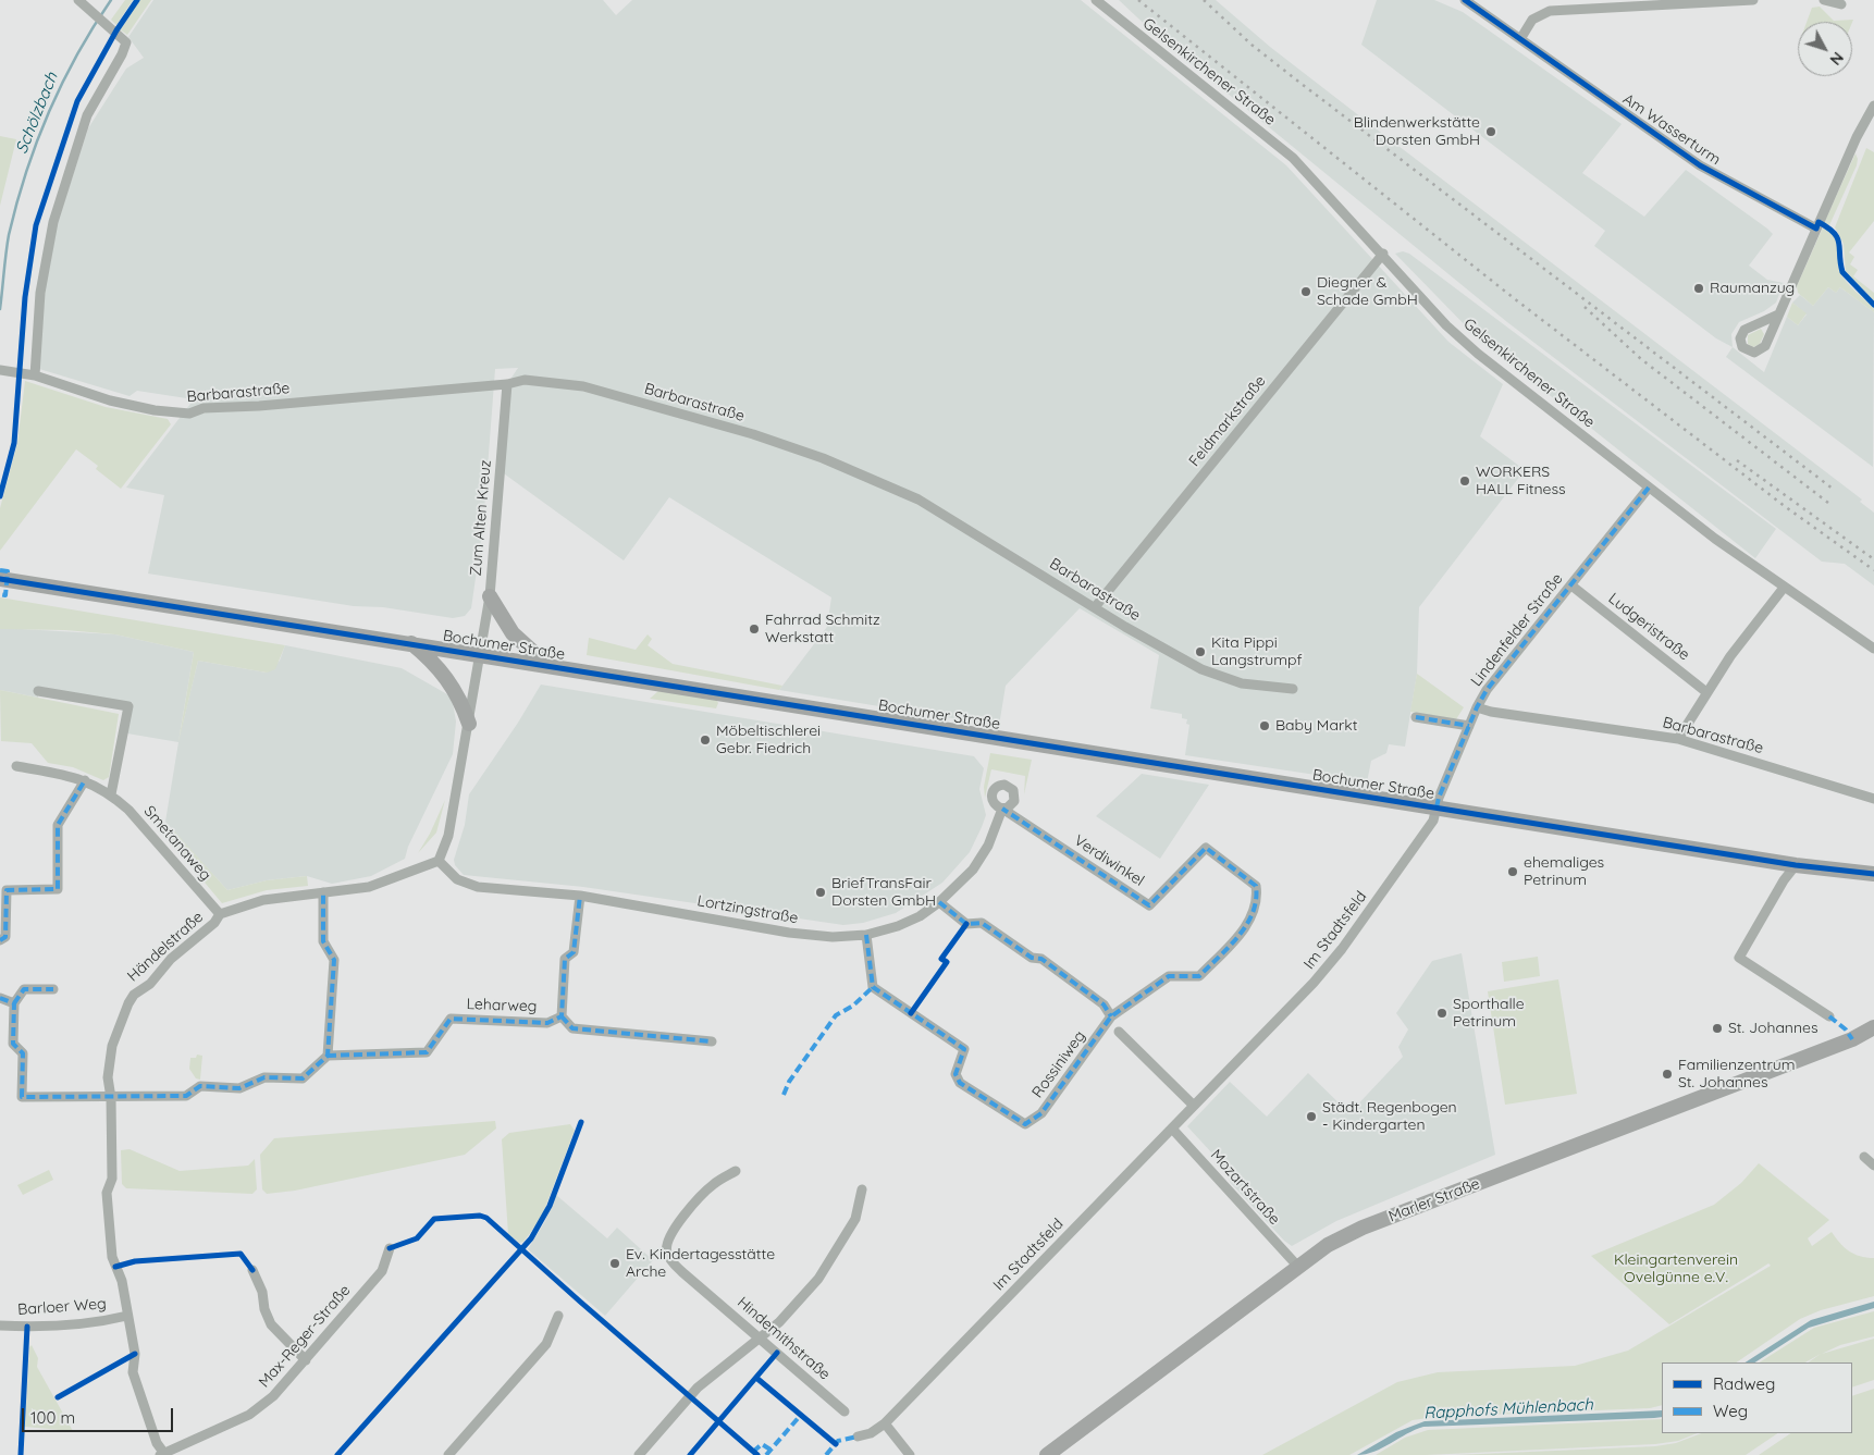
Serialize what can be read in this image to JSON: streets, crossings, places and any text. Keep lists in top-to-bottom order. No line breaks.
{"streets":{"main road":["Bochumer Straße","Marler Straße"],"street":["Gelsenkirchener Straße","Am Wasserturm","Barbarastraße","Feldmarkstraße","Zum Alten Kreuz","Ludgeristraße","Lindenfelder Straße","Smetanaweg","Verdiwinkel","Lortzingstraße","Im Stadtsfeld","Händelstraße","Leharweg","Rossiniweg","Mozartstraße","Barloer Weg","Max-Reger-Straße","Hindemithstraße"]},"crossings":[["Gelsenkirchener Straße","Feldmarkstraße"],["Gelsenkirchener Straße","Lindenfelder Straße"],["Barbarastraße","Feldmarkstraße"],["Barbarastraße","Zum Alten Kreuz"],["Barbarastraße","Lindenfelder Straße"],["Zum Alten Kreuz","Bochumer Straße"],["Ludgeristraße","Lindenfelder Straße"],["Lindenfelder Straße","Bochumer Straße"],["Lindenfelder Straße","Im Stadtsfeld"],["Bochumer Straße","Im Stadtsfeld"],["Smetanaweg","Händelstraße"],["Verdiwinkel","Lortzingstraße"],["Verdiwinkel","Rossiniweg"],["Lortzingstraße","Händelstraße"],["Lortzingstraße","Rossiniweg"],["Im Stadtsfeld","Mozartstraße"],["Händelstraße","Barloer Weg"],["Händelstraße","Max-Reger-Straße"],["Mozartstraße","Marler Straße"]],"water":["Schölzbach","Rapphofs Mühlenbach"],"parks":["Kleingartenverein Ovelgünne e.V."],"places":["Blindenwerkstätte Dorsten GmbH","Raumanzug","Diegner & Schade GmbH","WORKERS HALL Fitness","Fahrrad Schmitz Werkstatt","Kita Pippi Langstrumpf","Baby Markt","Möbeltischlerei Gebr. Fiedrich","ehemaliges Petrinum","BriefTransFair Dorsten GmbH","Sporthalle Petrinum","St. Johannes","Familienzentrum St. Johannes","Städt. Regenbogen - Kindergarten","Ev. Kindertagesstätte Arche"],"legend":["Radweg","Weg"],"scale_bar":"100 m","north":"bottom right"}
